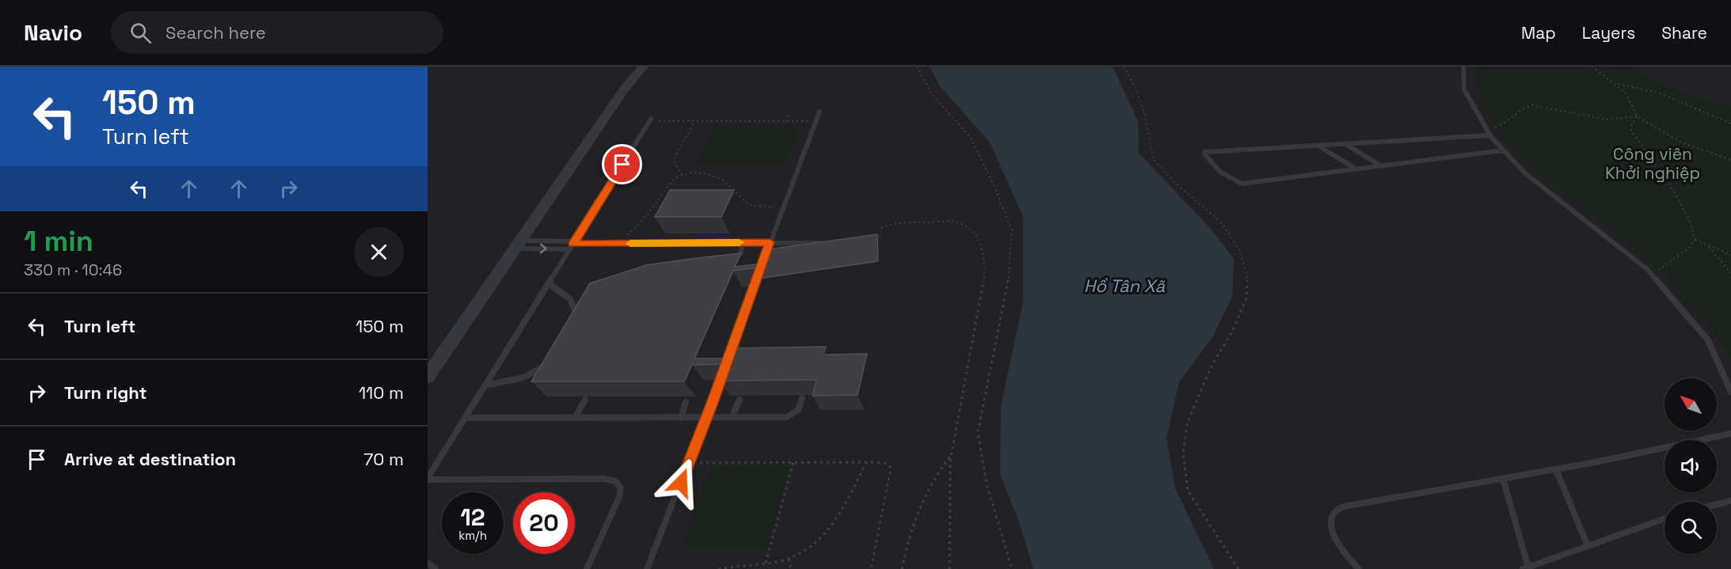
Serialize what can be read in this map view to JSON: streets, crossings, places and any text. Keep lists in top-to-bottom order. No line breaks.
{"water":["Hồ Tân Xã"],"parks":["Công viên Khởi nghiệp"],"north":"top left","page":{"header":"Navio","search":"Search here","nav":["Map","Layers","Share"],"turn":["150 m","Turn left"],"heading":["1 min","330 m · 10:46"],"list":[{"name":"Turn left","value":"150 m"},{"name":"Turn right","value":"110 m"},{"name":"Arrive at destination","value":"70 m"}],"speed":"12 km/h","limit":"20"}}
